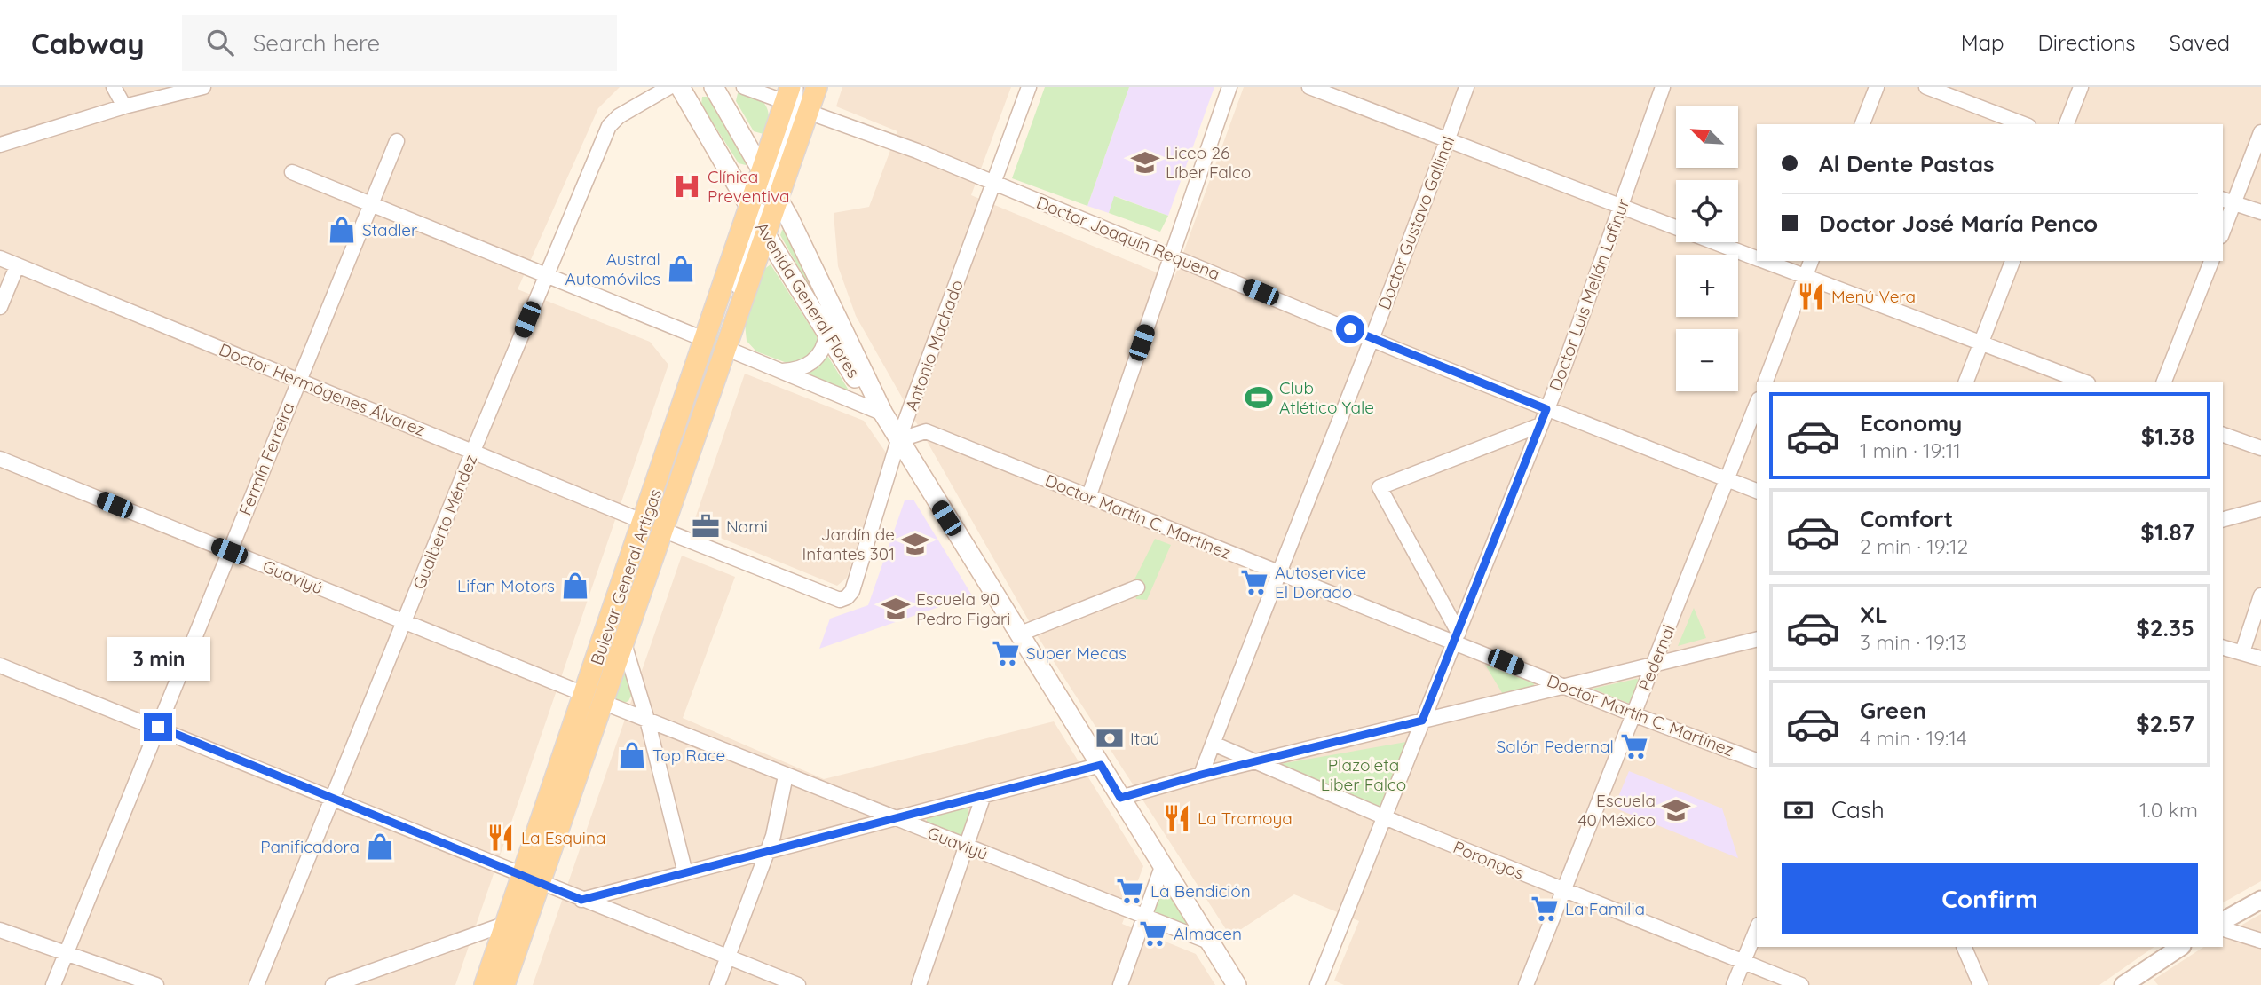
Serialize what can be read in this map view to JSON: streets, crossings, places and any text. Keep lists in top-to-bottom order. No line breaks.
{"streets":{"main road":["Avenida General Flores","Bulevar General Artigas"],"street":["Doctor Gustavo Gallinal","Doctor Joaquín Requena","Doctor Luis Melián Lafinur","Antonio Machado","Doctor Hermógenes Álvarez","Fermín Ferreira","Doctor Martín C. Martínez","Gualberto Méndez","Guaviyú","Pedernal","Porongos"]},"crossings":[["Doctor Gustavo Gallinal","Doctor Joaquín Requena"],["Doctor Gustavo Gallinal","Doctor Martín C. Martínez"],["Doctor Gustavo Gallinal","Porongos"],["Doctor Joaquín Requena","Doctor Luis Melián Lafinur"],["Doctor Joaquín Requena","Antonio Machado"],["Doctor Joaquín Requena","Bulevar General Artigas"],["Doctor Joaquín Requena","Pedernal"],["Doctor Luis Melián Lafinur","Doctor Martín C. Martínez"],["Doctor Luis Melián Lafinur","Porongos"],["Avenida General Flores","Antonio Machado"],["Avenida General Flores","Doctor Martín C. Martínez"],["Avenida General Flores","Guaviyú"],["Avenida General Flores","Bulevar General Artigas"],["Antonio Machado","Doctor Hermógenes Álvarez"],["Antonio Machado","Doctor Martín C. Martínez"],["Doctor Hermógenes Álvarez","Fermín Ferreira"],["Doctor Hermógenes Álvarez","Gualberto Méndez"],["Doctor Hermógenes Álvarez","Bulevar General Artigas"],["Fermín Ferreira","Guaviyú"],["Doctor Martín C. Martínez","Pedernal"],["Gualberto Méndez","Guaviyú"],["Guaviyú","Bulevar General Artigas"],["Pedernal","Porongos"]],"parks":["Plazoleta Liber Falco"],"places":{"school or university":["Liceo 26 Líber Falco","Jardín de Infantes 301","Escuela 90 Pedro Figari","Escuela 40 México"],"hospital":["Clínica Preventiva"],"shop":["Stadler","Austral Automóviles","Lifan Motors","Top Race","Panificadora"],"restaurant":["Menú Vera","La Tramoya","La Esquina"],"sports":["Club Atlético Yale"],"office":["Nami"],"supermarket":["Autoservice El Dorado","Super Mecas","Salón Pedernal","La Bendición","La Familia","Almacen"],"bank":["Itaú"]},"north":"top left","page":{"header":"Cabway","search":"Search here","nav":["Map","Directions","Saved"],"map_buttons":["+","−"],"banner":["Al Dente Pastas","Doctor José María Penco"],"list":[{"name":"Economy","note":"1 min · 19:11","value":"$1.38"},{"name":"Comfort","note":"2 min · 19:12","value":"$1.87"},{"name":"XL","note":"3 min · 19:13","value":"$2.35"},{"name":"Green","note":"4 min · 19:14","value":"$2.57"}],"bubble":"3 min","pay":["Cash","1.0 km"],"buttons":"Confirm"}}
